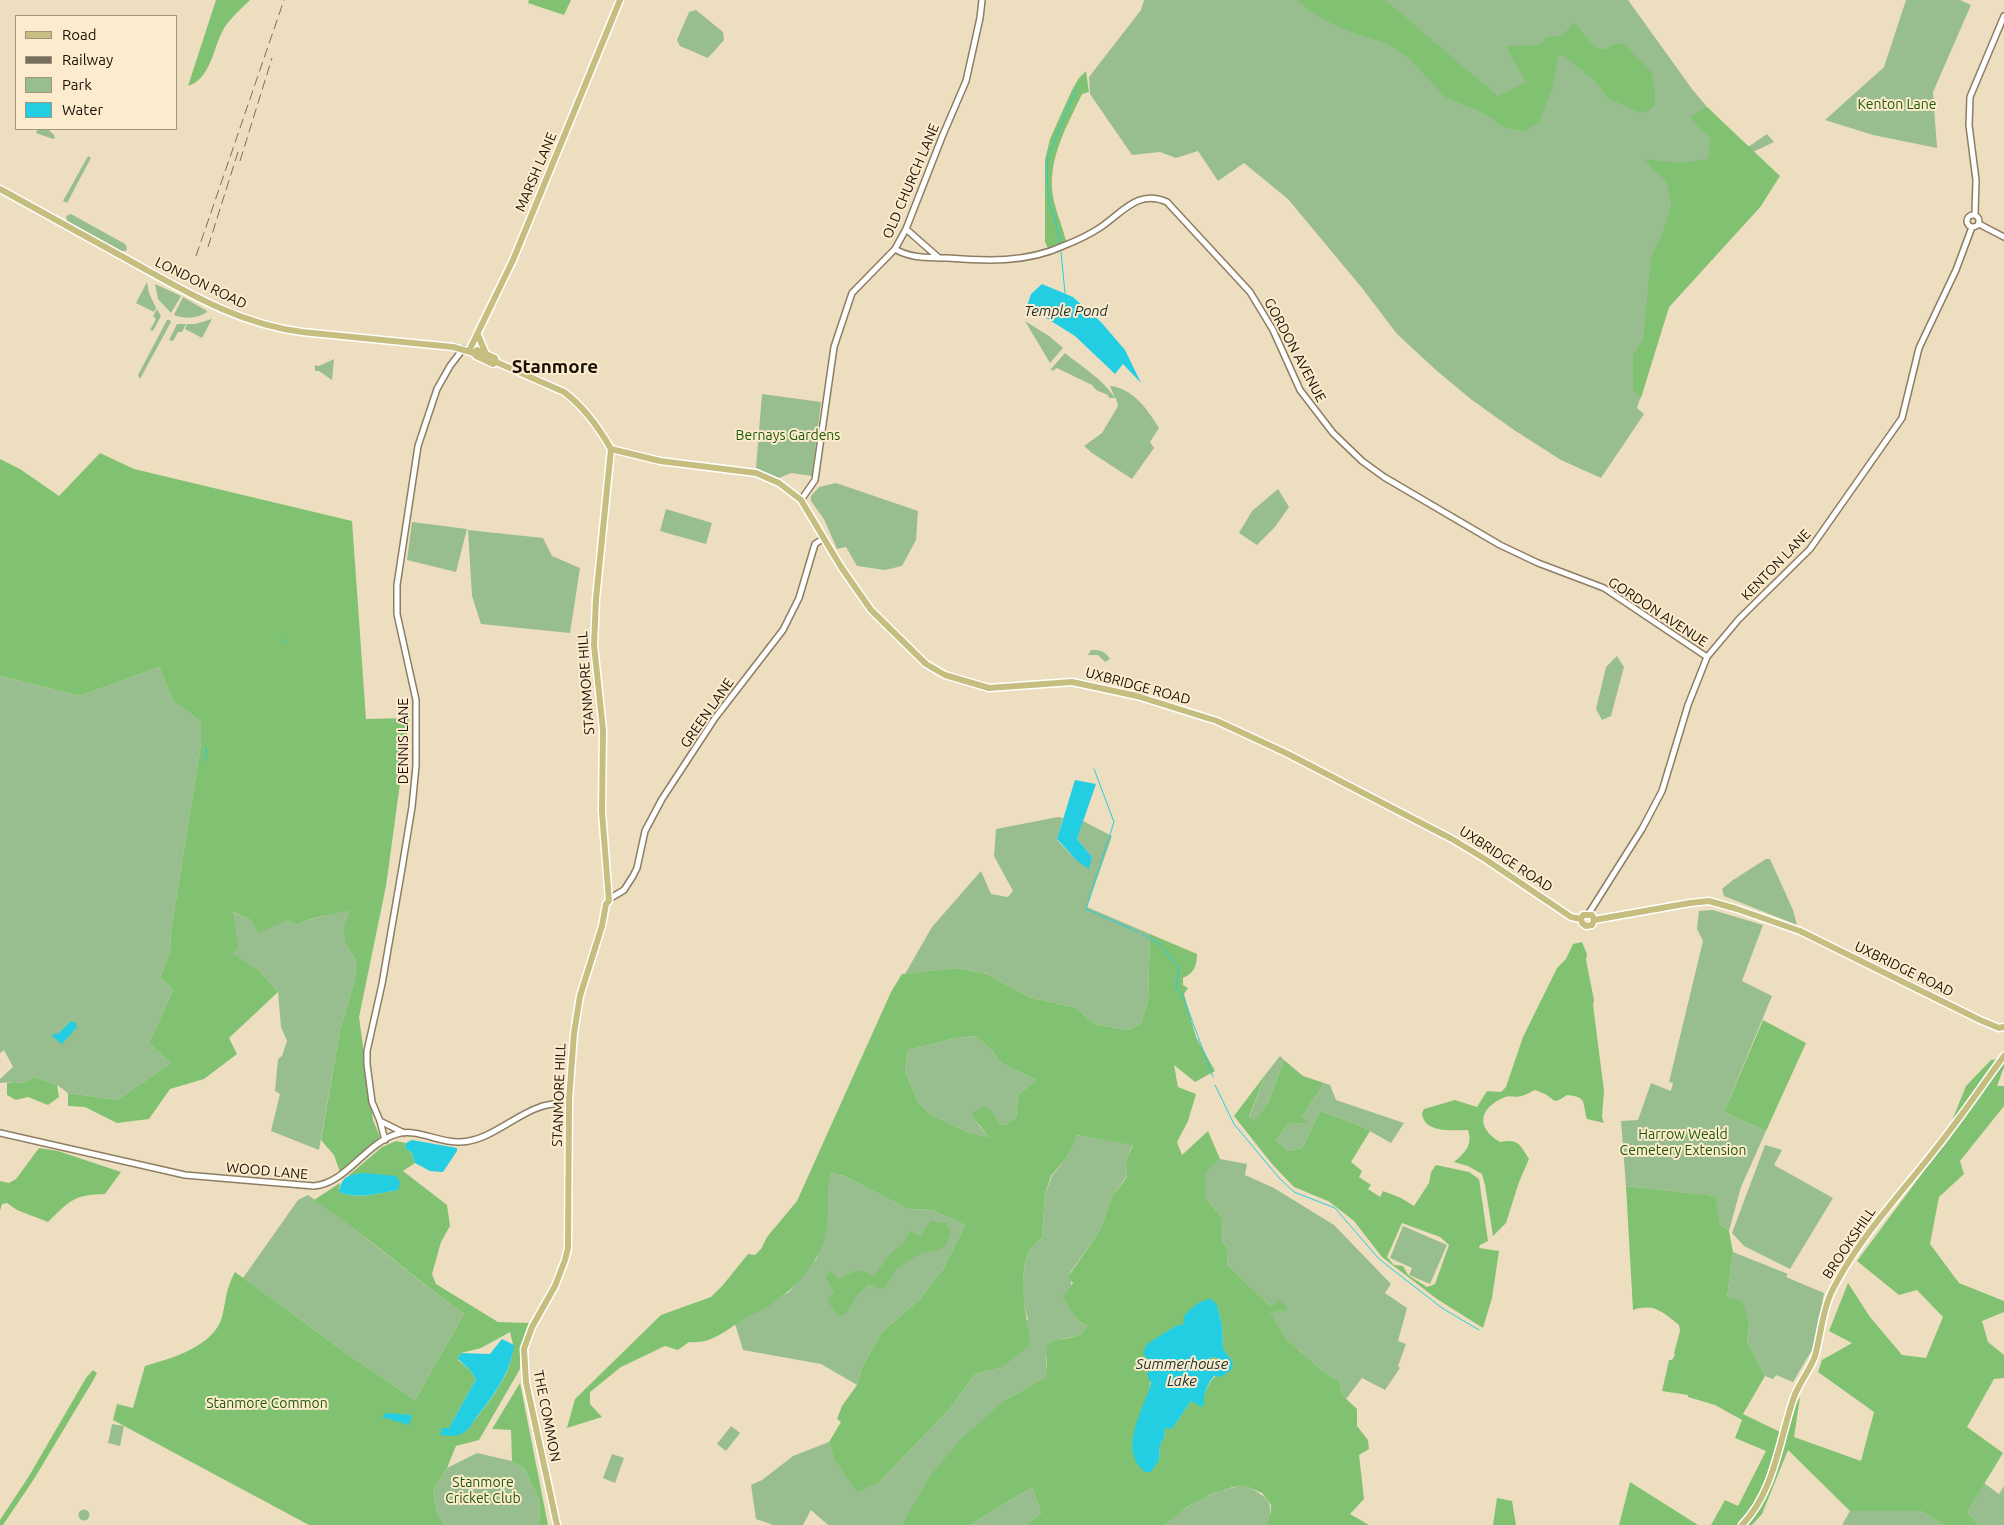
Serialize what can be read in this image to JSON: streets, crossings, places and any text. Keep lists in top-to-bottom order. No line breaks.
{"streets":{"main road":["MARSH LANE","LONDON ROAD","STANMORE HILL","UXBRIDGE ROAD","BROOKSHILL","THE COMMON"],"street":["OLD CHURCH LANE","GORDON AVENUE","KENTON LANE","GREEN LANE","DENNIS LANE","WOOD LANE"]},"crossings":[["MARSH LANE","LONDON ROAD"],["MARSH LANE","DENNIS LANE"],["OLD CHURCH LANE","GORDON AVENUE"],["OLD CHURCH LANE","UXBRIDGE ROAD"],["LONDON ROAD","DENNIS LANE"],["GORDON AVENUE","KENTON LANE"],["KENTON LANE","UXBRIDGE ROAD"],["STANMORE HILL","UXBRIDGE ROAD"],["STANMORE HILL","GREEN LANE"],["STANMORE HILL","THE COMMON"],["UXBRIDGE ROAD","GREEN LANE"],["DENNIS LANE","WOOD LANE"]],"districts":["Stanmore"],"water":["Temple Pond","Summerhouse Lake"],"parks":["Kenton Lane","Bernays Gardens","Harrow Weald Cemetery Extension","Stanmore Common","Stanmore Cricket Club"],"legend":["Road","Railway","Park","Water"]}
